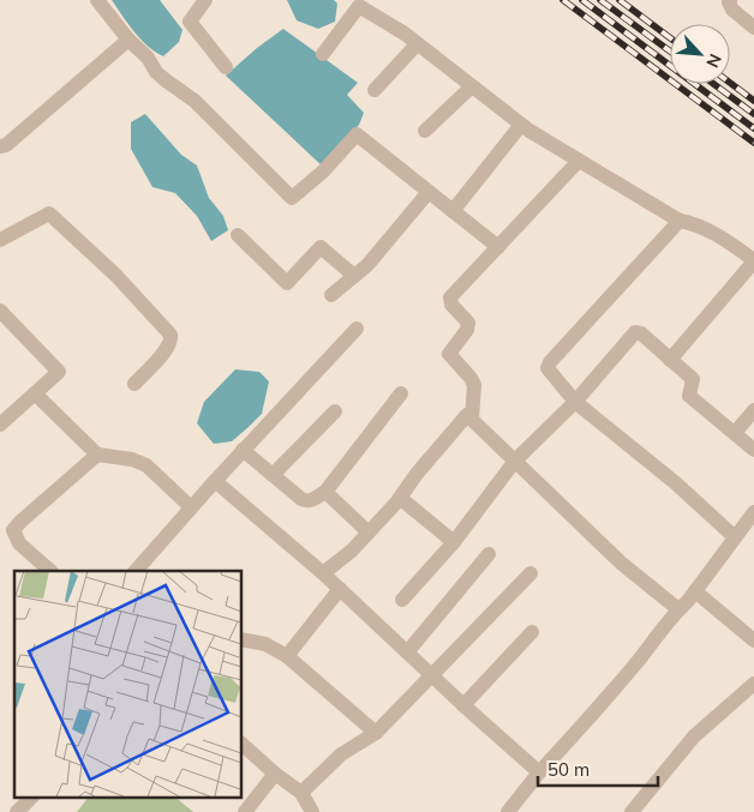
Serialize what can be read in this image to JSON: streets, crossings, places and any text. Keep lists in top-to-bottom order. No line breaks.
{"scale_bar":"50 m","north":"bottom right"}
